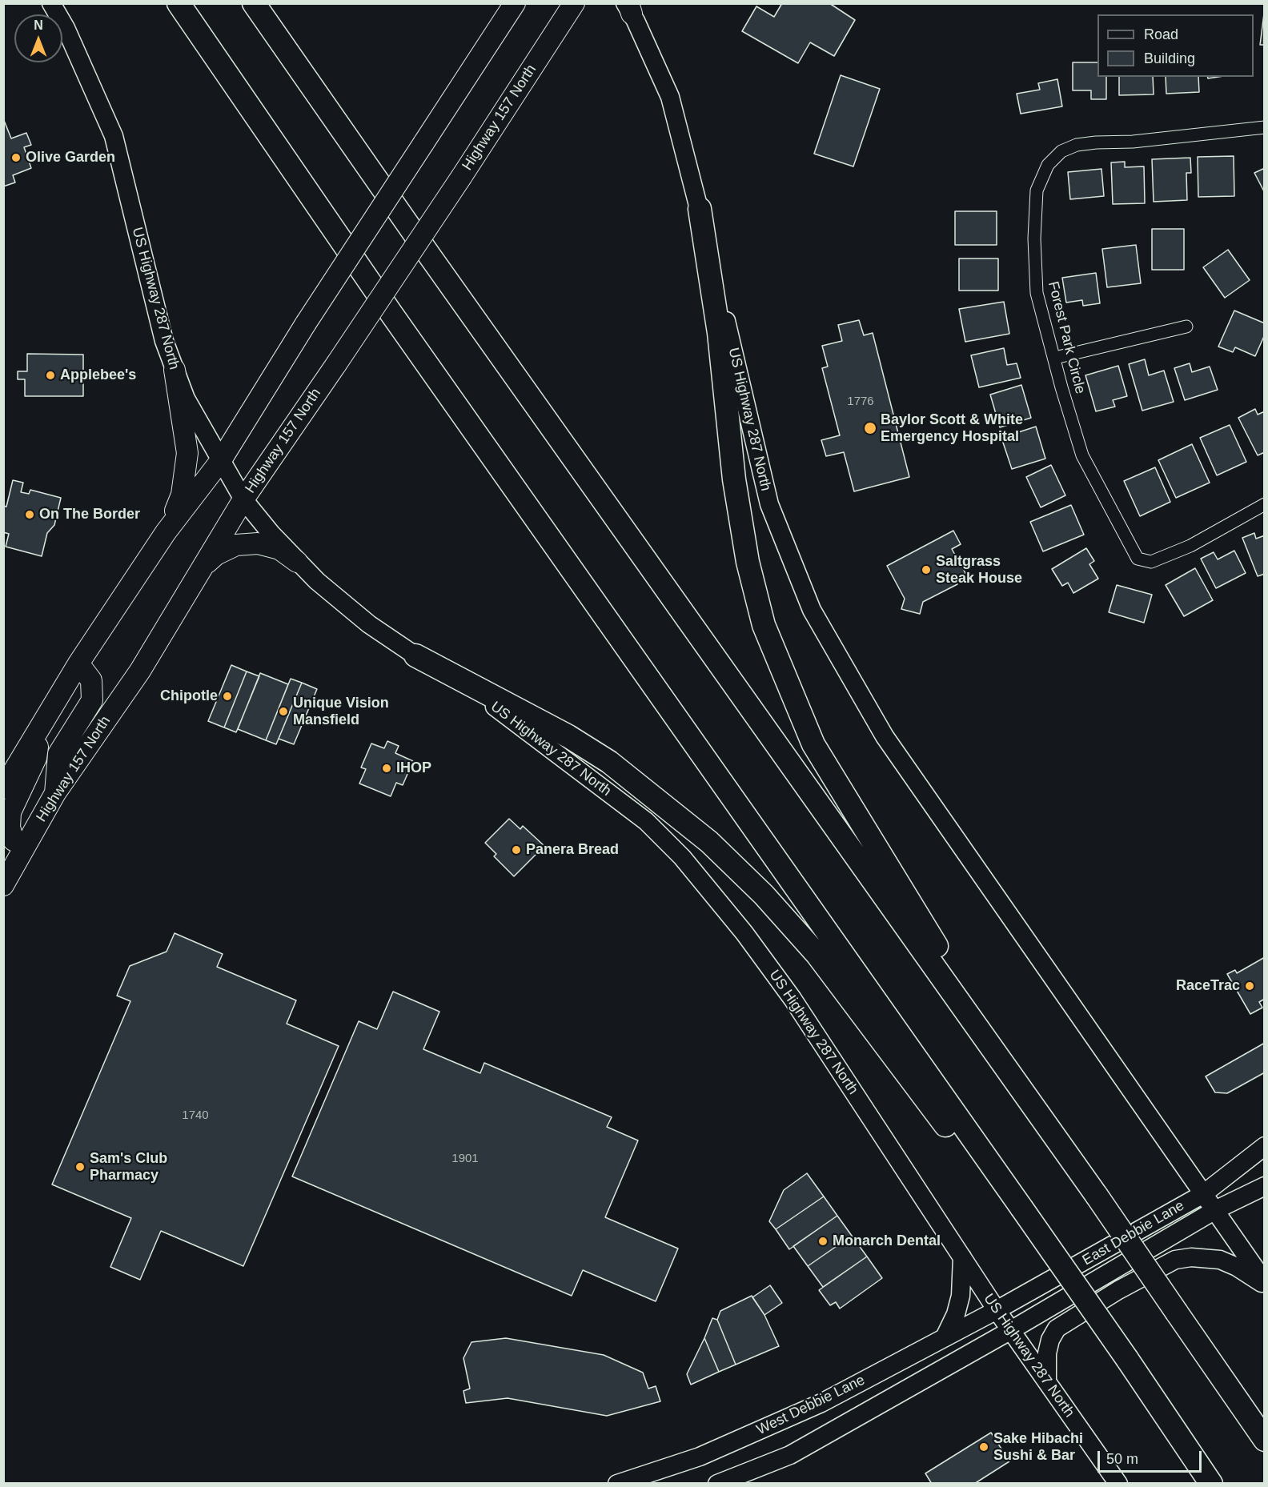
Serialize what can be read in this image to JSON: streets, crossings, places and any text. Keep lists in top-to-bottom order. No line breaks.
{"streets":{"main road":["Highway 157 North","US Highway 287 North","East Debbie Lane","West Debbie Lane"],"street":["Forest Park Circle"]},"crossings":[["Highway 157 North","US Highway 287 North"],["US Highway 287 North","East Debbie Lane"],["US Highway 287 North","West Debbie Lane"],["East Debbie Lane","West Debbie Lane"]],"places":["Olive Garden","Applebee's","Baylor Scott & White Emergency Hospital","On The Border","Saltgrass Steak House","Chipotle","Unique Vision Mansfield","IHOP","Panera Bread","RaceTrac","Sam's Club Pharmacy","Monarch Dental","Sake Hibachi Sushi & Bar"],"house_numbers":["1776","1740","1901"],"legend":["Road","Building"],"scale_bar":"50 m","north":"top"}
